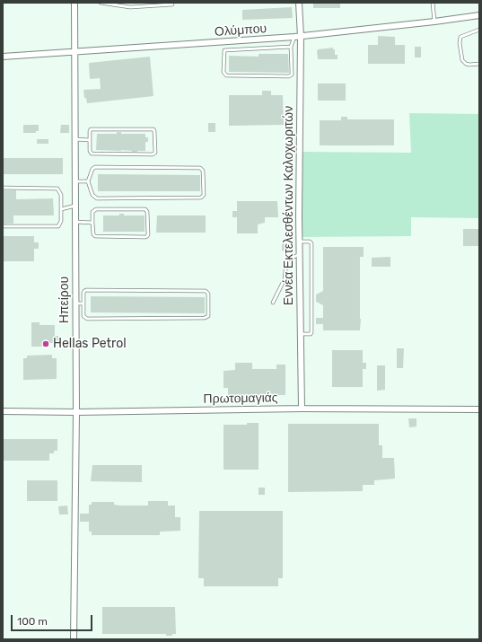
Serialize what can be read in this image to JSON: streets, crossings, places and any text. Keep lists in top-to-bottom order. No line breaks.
{"streets":{"street":["Ολύμπου","Εννέα Εκτελεσθέντων Καλοχωριτών","Ηπείρου","Πρωτομαγιάς"]},"crossings":[["Ολύμπου","Εννέα Εκτελεσθέντων Καλοχωριτών"],["Ολύμπου","Ηπείρου"],["Εννέα Εκτελεσθέντων Καλοχωριτών","Πρωτομαγιάς"],["Ηπείρου","Πρωτομαγιάς"]],"places":["Hellas Petrol"],"scale_bar":"100 m"}
